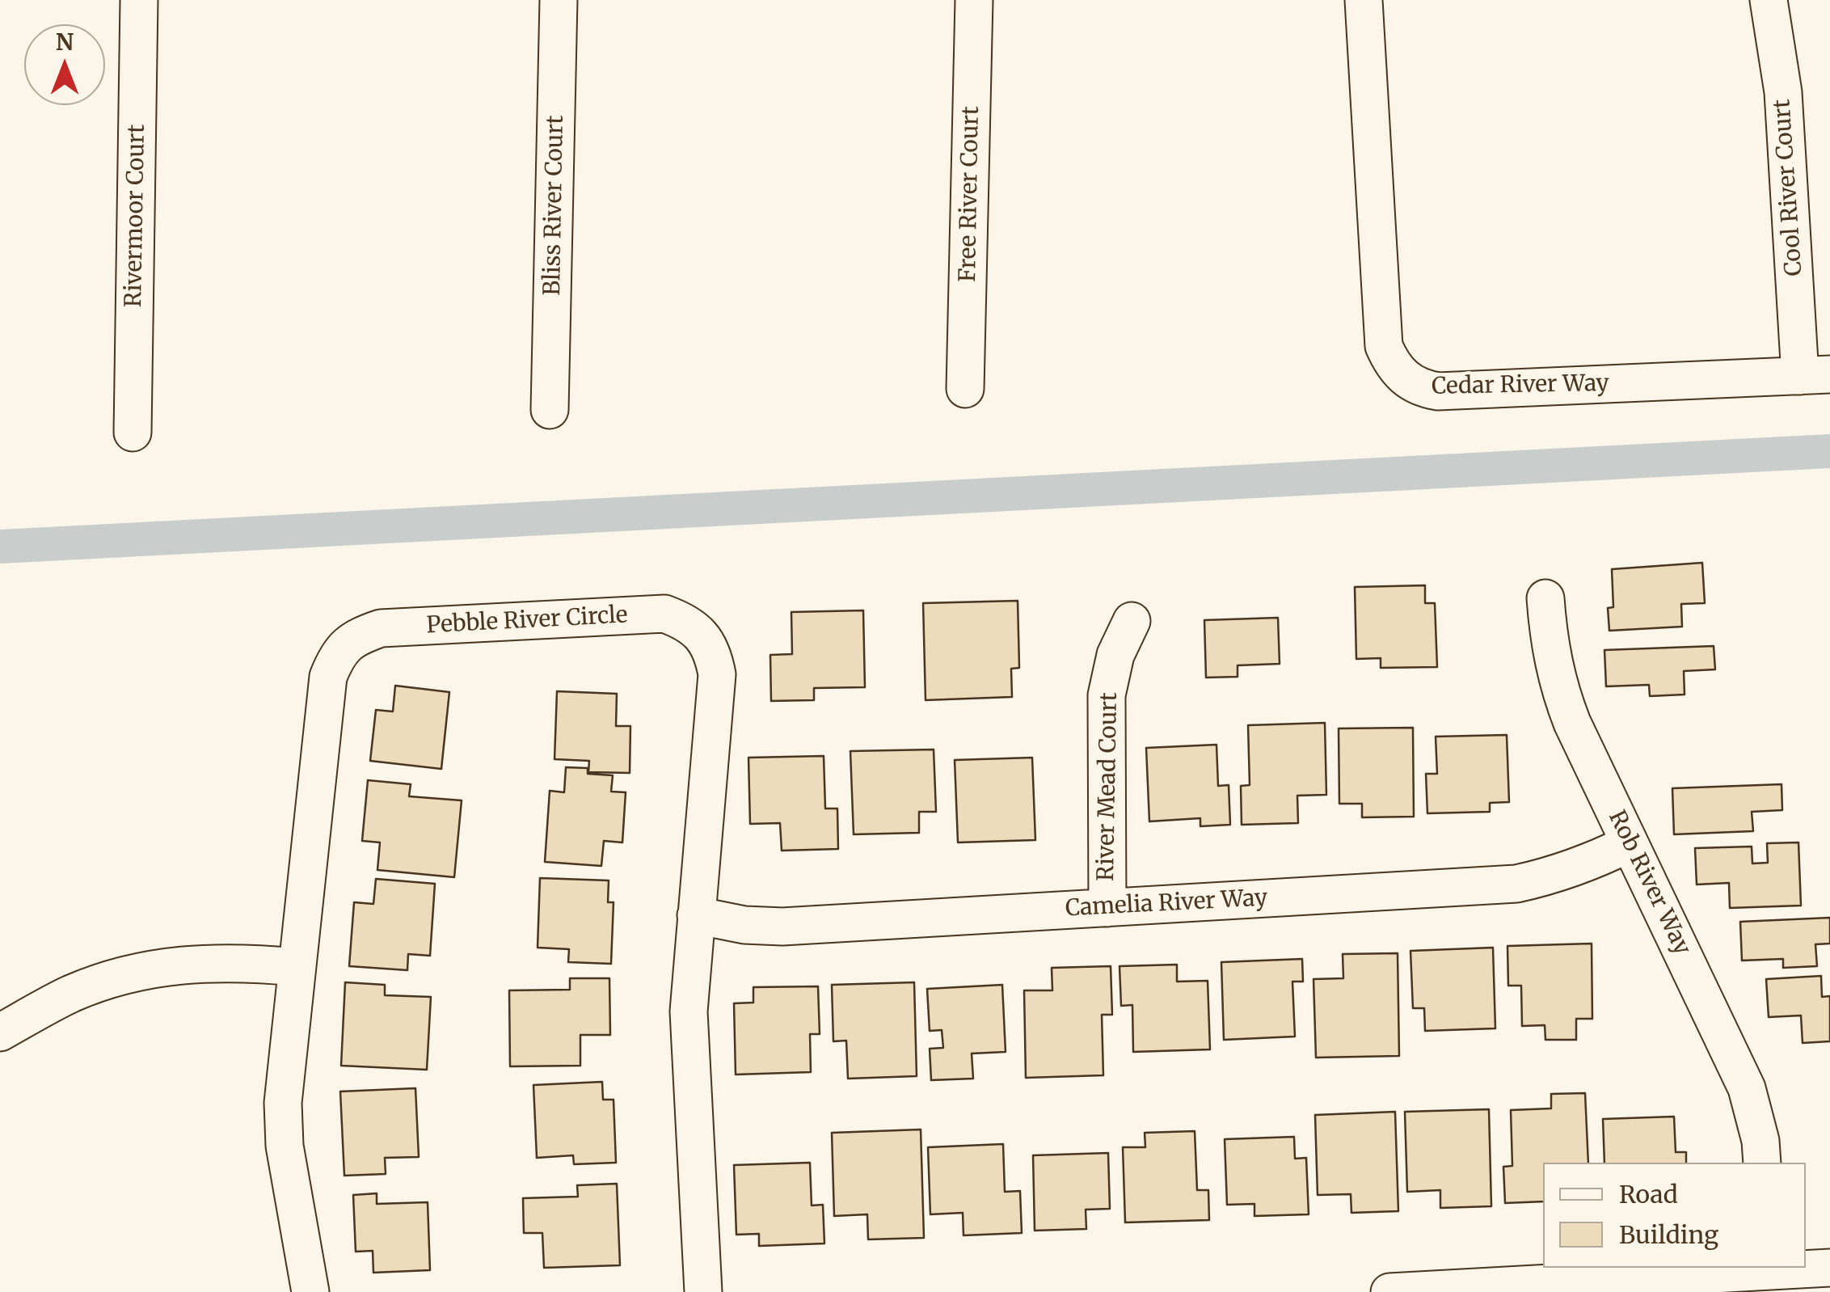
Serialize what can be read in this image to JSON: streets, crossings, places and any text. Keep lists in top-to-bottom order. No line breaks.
{"streets":{"street":["Cool River Court","Free River Court","Bliss River Court","Rivermoor Court","Cedar River Way","Pebble River Circle","River Mead Court","Rob River Way","Camelia River Way"]},"crossings":[["Cool River Court","Cedar River Way"],["Pebble River Circle","Camelia River Way"],["River Mead Court","Camelia River Way"],["Rob River Way","Camelia River Way"]],"legend":["Road","Building"],"north":"top"}
